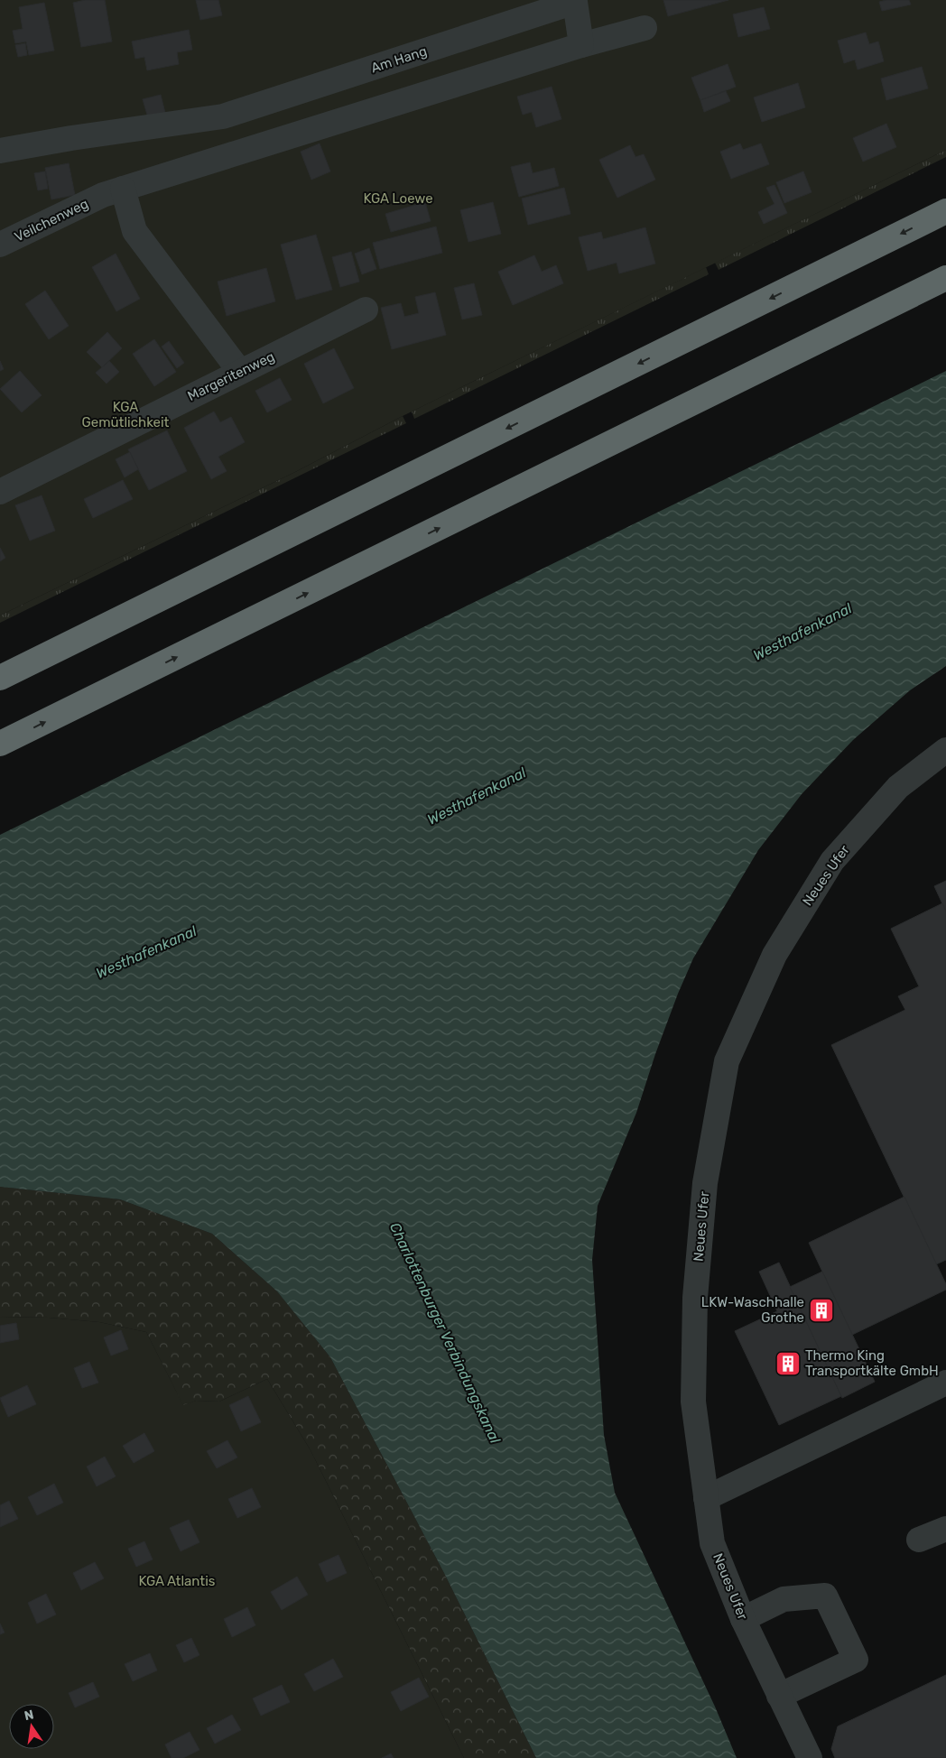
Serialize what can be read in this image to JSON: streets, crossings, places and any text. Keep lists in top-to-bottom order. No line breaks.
{"streets":{"street":["Am Hang","Veilchenweg","Margeritenweg","Neues Ufer"]},"crossings":[["Am Hang","Veilchenweg"]],"water":["Westhafenkanal","Charlottenburger Verbindungskanal"],"parks":["KGA Loewe","KGA Gemütlichkeit","KGA Atlantis"],"places":{"building":["LKW-Waschhalle Grothe","Thermo King Transportkälte GmbH"]},"north":"top"}
